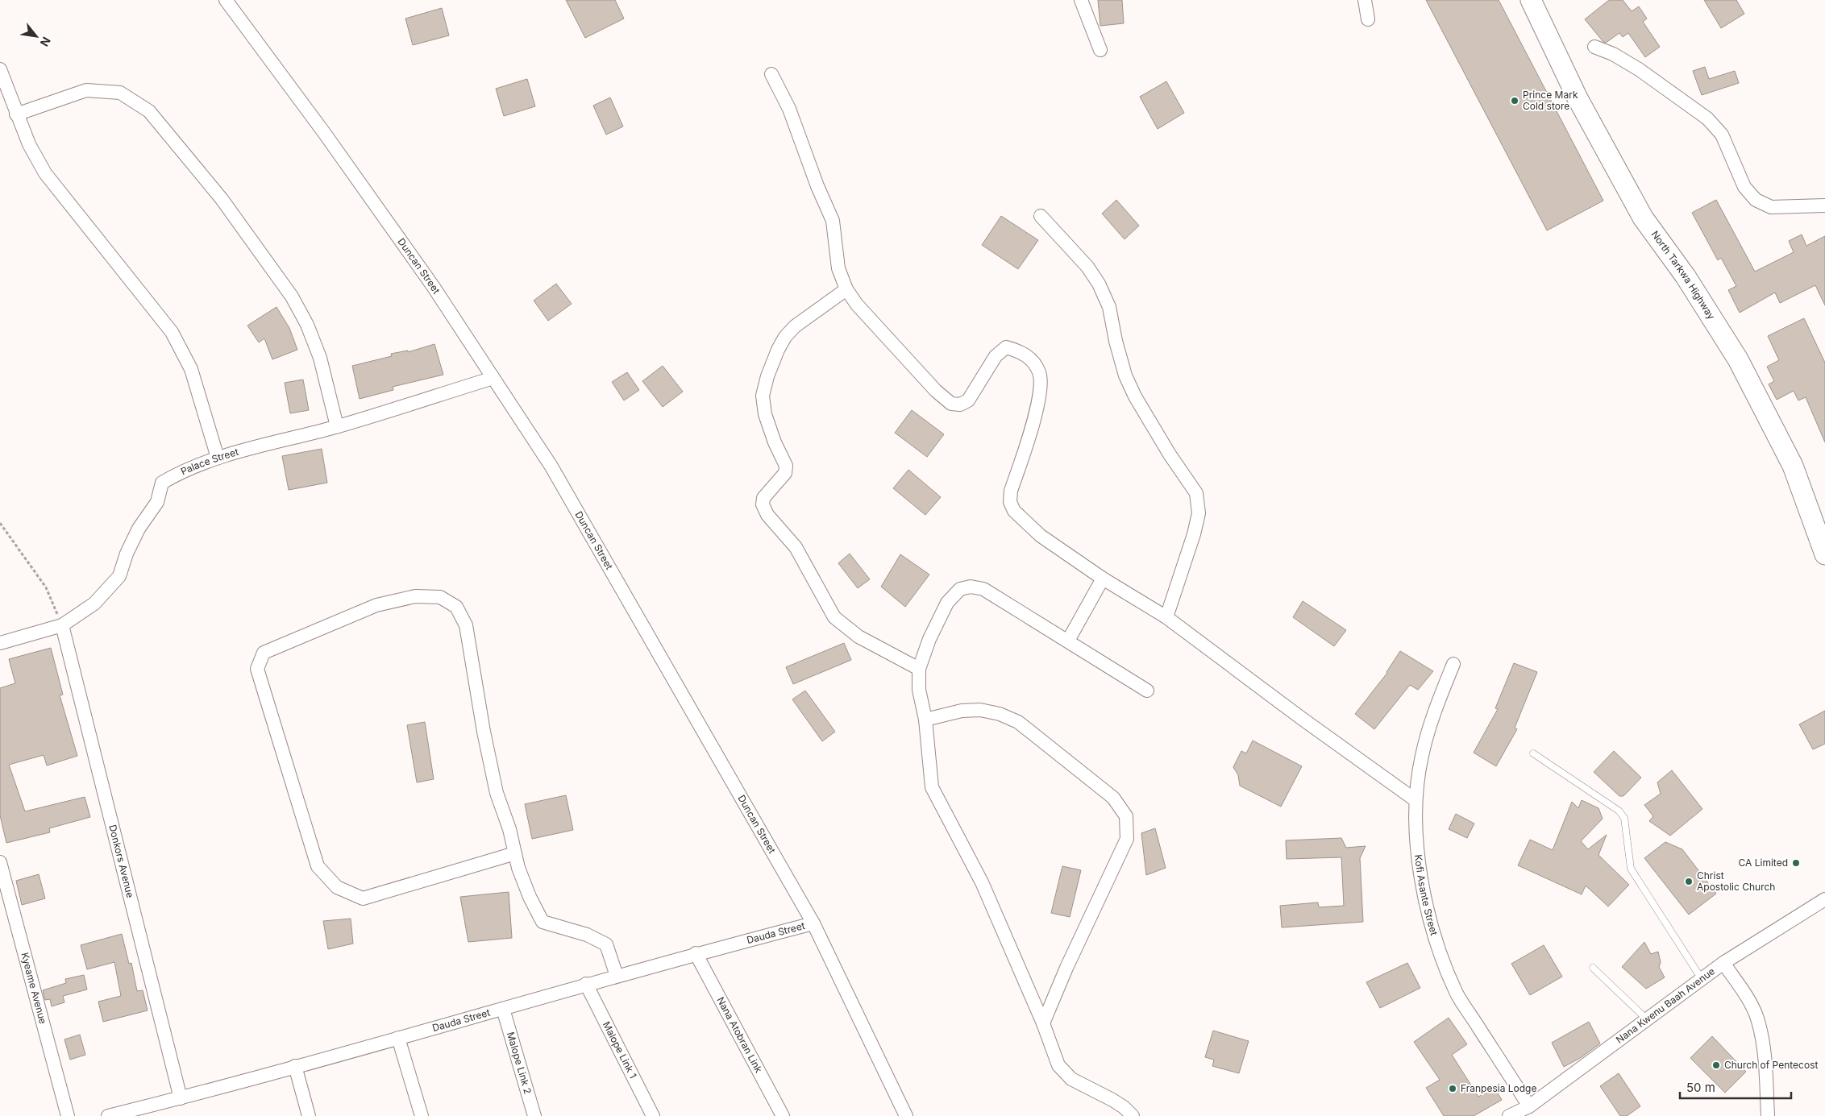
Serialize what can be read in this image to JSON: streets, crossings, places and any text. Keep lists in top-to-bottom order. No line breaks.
{"streets":{"main road":["North Tarkwa Highway"],"street":["Duncan Street","Palace Street","Donkors Avenue","Kofi Asante Street","Dauda Street","Kyeame Avenue","Nana Kwenu Baah Avenue","Nana Atobran Link","Malope Link 1","Malope Link 2"]},"crossings":[["Duncan Street","Palace Street"],["Duncan Street","Dauda Street"],["Palace Street","Donkors Avenue"],["Donkors Avenue","Dauda Street"],["Kofi Asante Street","Nana Kwenu Baah Avenue"],["Dauda Street","Nana Atobran Link"],["Dauda Street","Malope Link 1"],["Dauda Street","Malope Link 2"]],"places":["Prince Mark Cold store","CA Limited","Christ Apostolic Church","Church of Pentecost","Franpesia Lodge"],"scale_bar":"50 m","north":"bottom right"}
